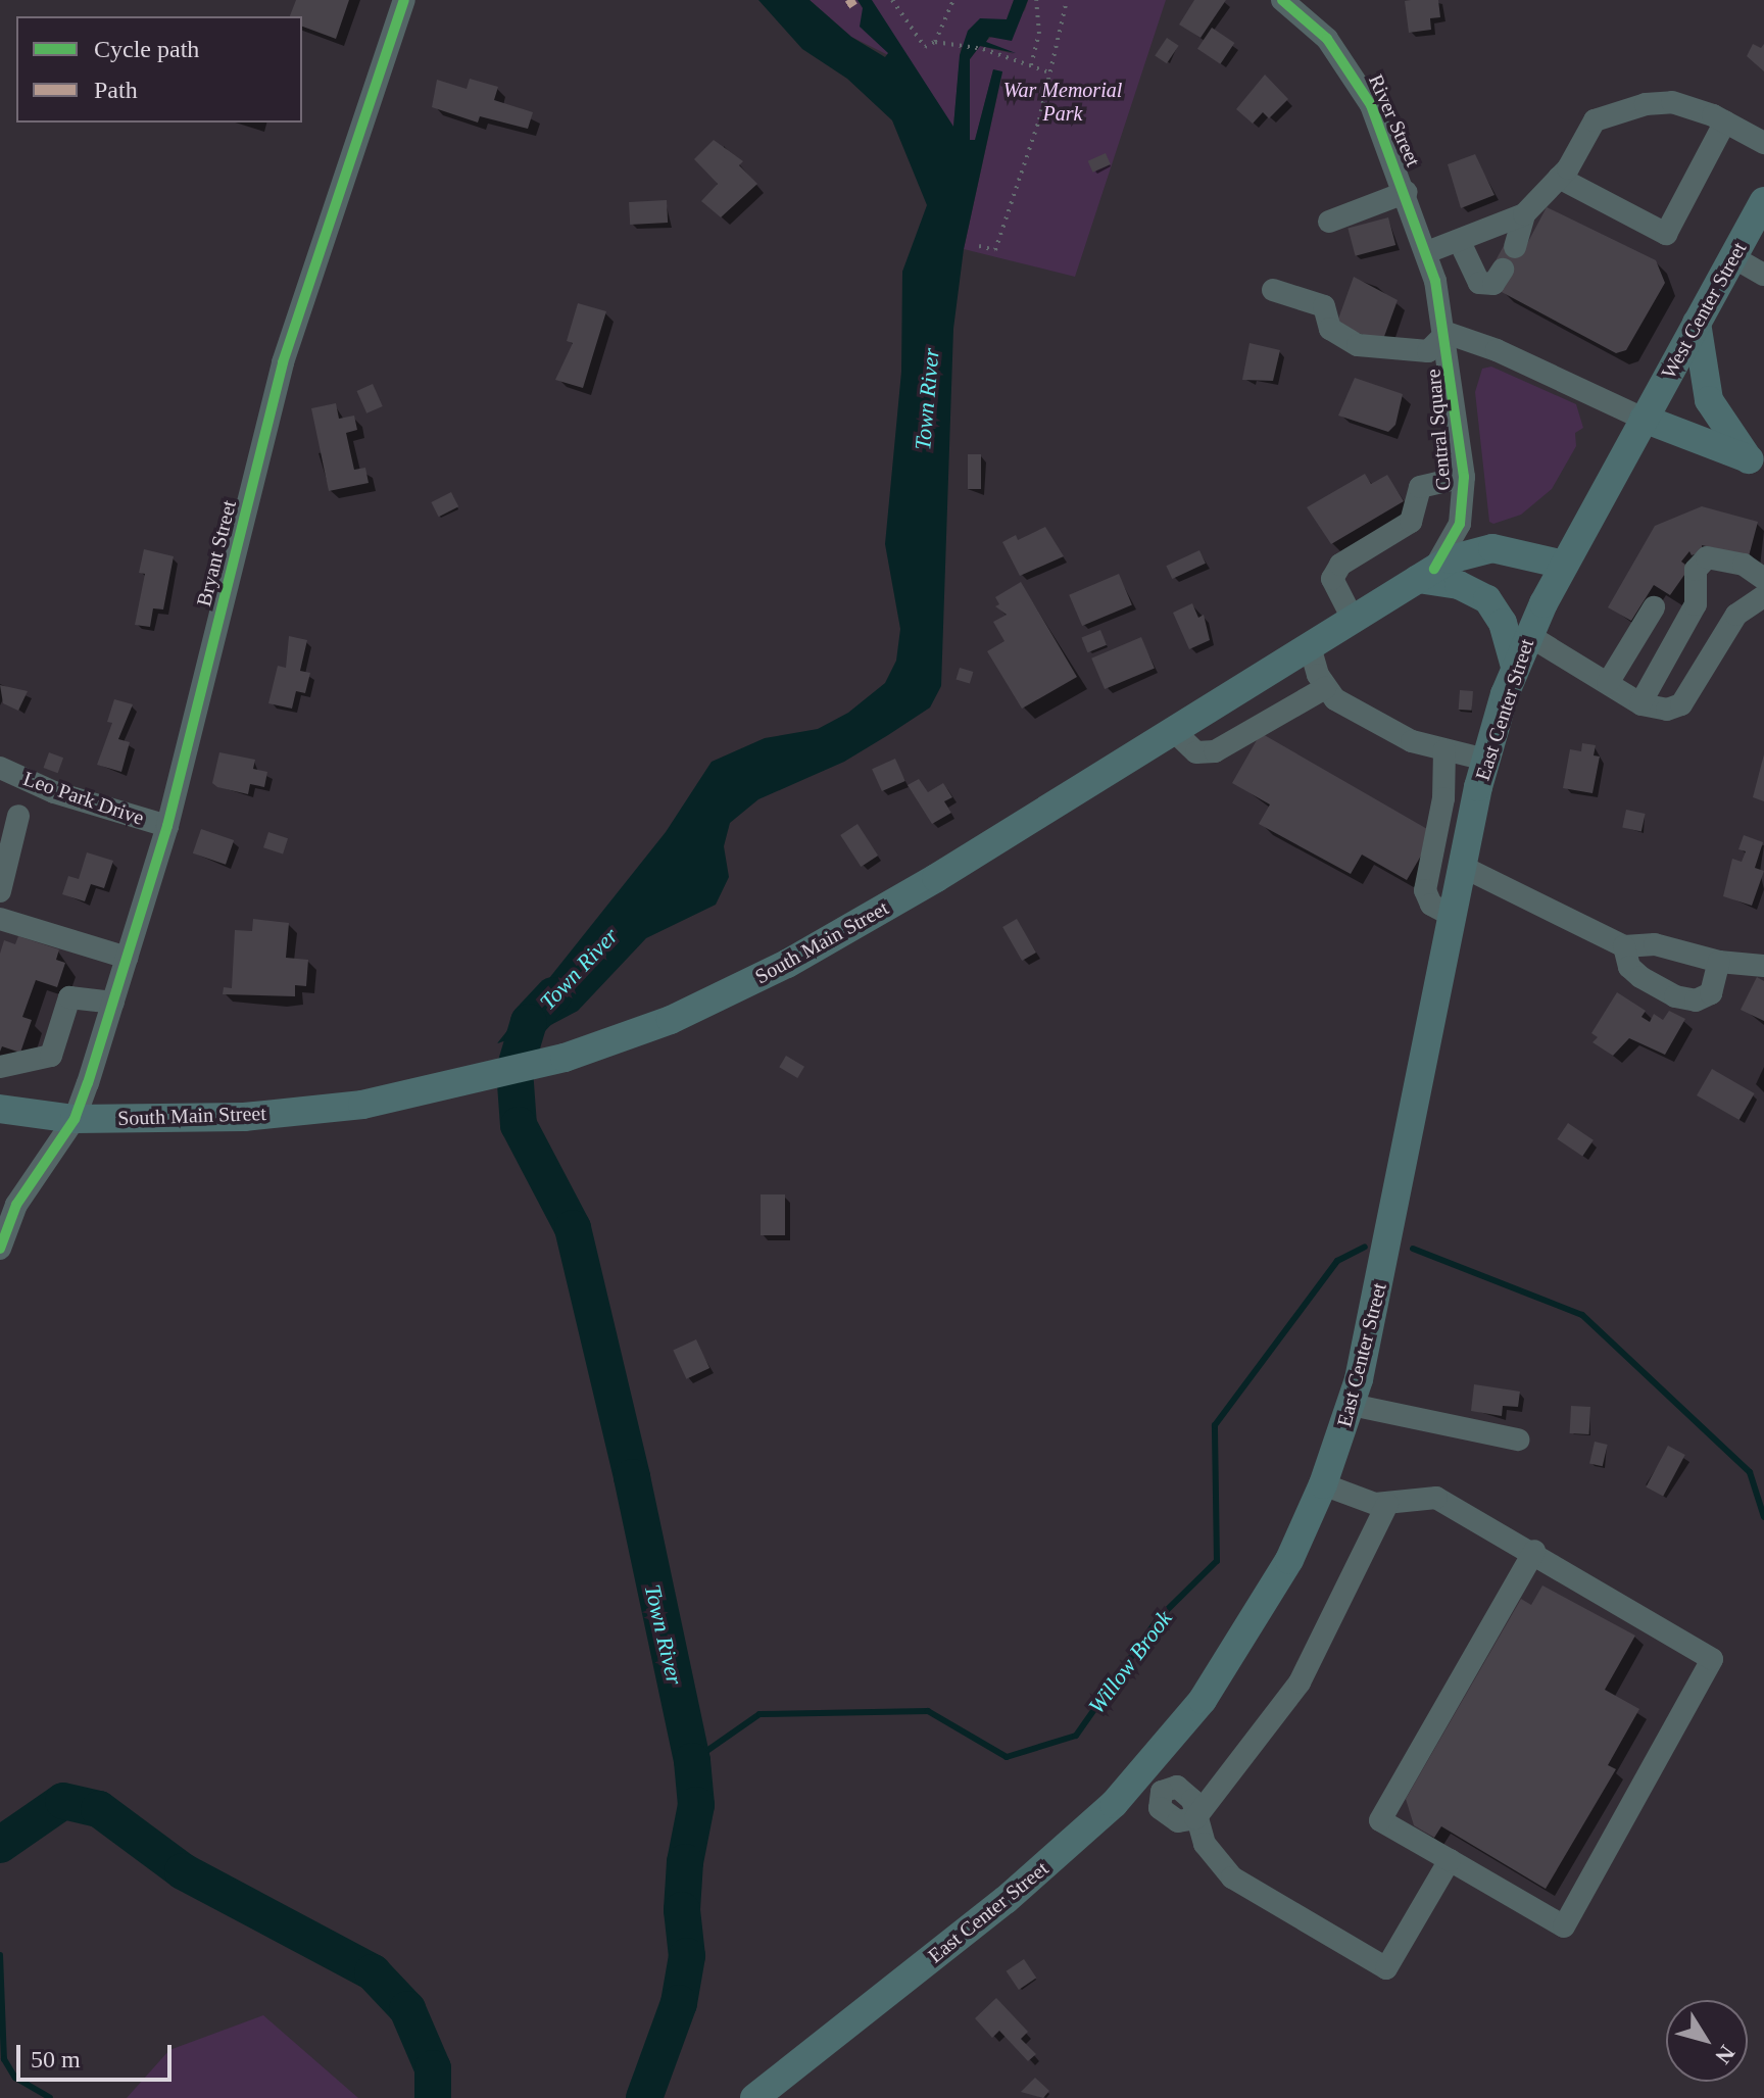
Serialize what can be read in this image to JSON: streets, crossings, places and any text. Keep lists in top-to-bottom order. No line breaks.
{"streets":{"main road":["West Center Street","East Center Street","South Main Street"],"street":["River Street","Central Square","Bryant Street","Leo Park Drive"]},"crossings":[["River Street","Central Square"],["West Center Street","East Center Street"],["Central Square","East Center Street"],["Central Square","South Main Street"],["Bryant Street","Leo Park Drive"],["Bryant Street","South Main Street"],["East Center Street","South Main Street"]],"water":["Town River","Willow Brook"],"parks":["War Memorial Park"],"legend":["Cycle path","Path"],"scale_bar":"50 m","north":"bottom right"}
